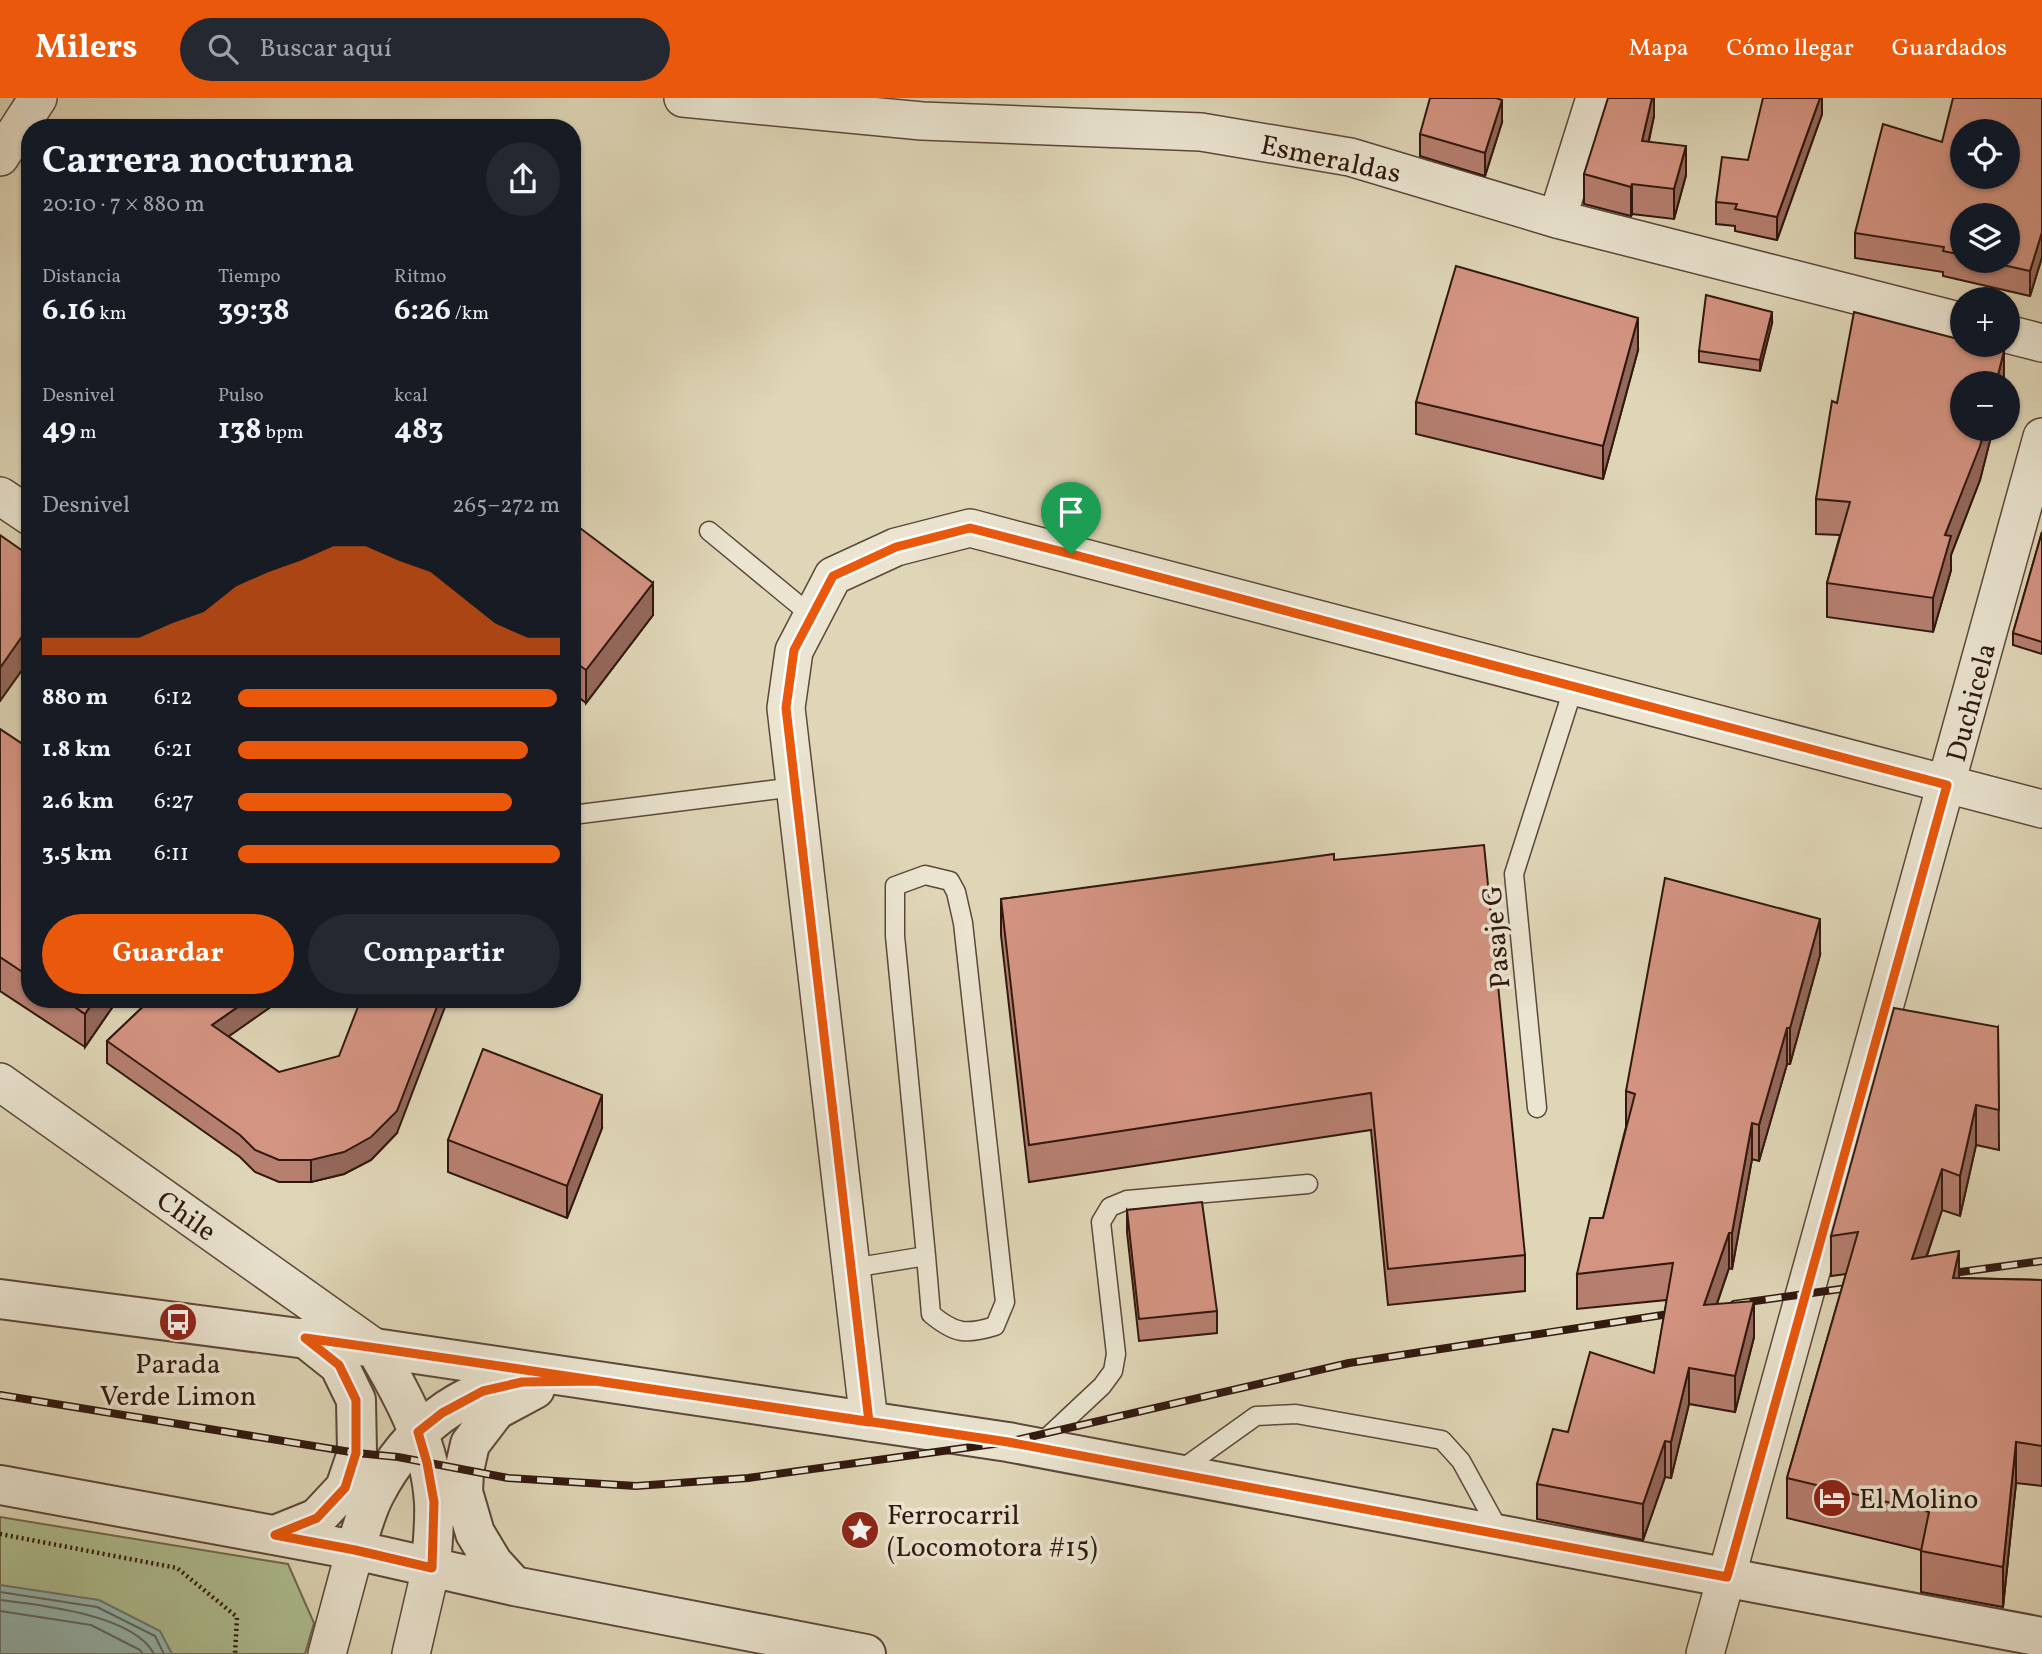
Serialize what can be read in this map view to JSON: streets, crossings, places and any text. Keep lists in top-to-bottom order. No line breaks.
{"streets":{"street":["Esmeraldas","Duchicela","Chile"],"lane":["Pasaje G"]},"places":{"bus stop":["Parada Verde Limon"],"hotel":["El Molino"],"place":["Ferrocarril (Locomotora #15)"]},"page":{"header":"Milers","search":"Buscar aquí","nav":["Mapa","Cómo llegar","Guardados"],"map_buttons":["+","−"],"heading":["Carrera nocturna","20:10 · 7 × 880 m"],"stats":[["Distancia","6.16 km"],["Tiempo","39:38"],["Ritmo","6:26 /km"],["Desnivel","49 m"],["Pulso","138 bpm"],["kcal","483"]],"chart":["Desnivel","265–272 m"],"list":[{"name":"880 m","note":"6:12"},{"name":"1.8 km","note":"6:21"},{"name":"2.6 km","note":"6:27"},{"name":"3.5 km","note":"6:11"}],"buttons":["Guardar","Compartir"]}}
